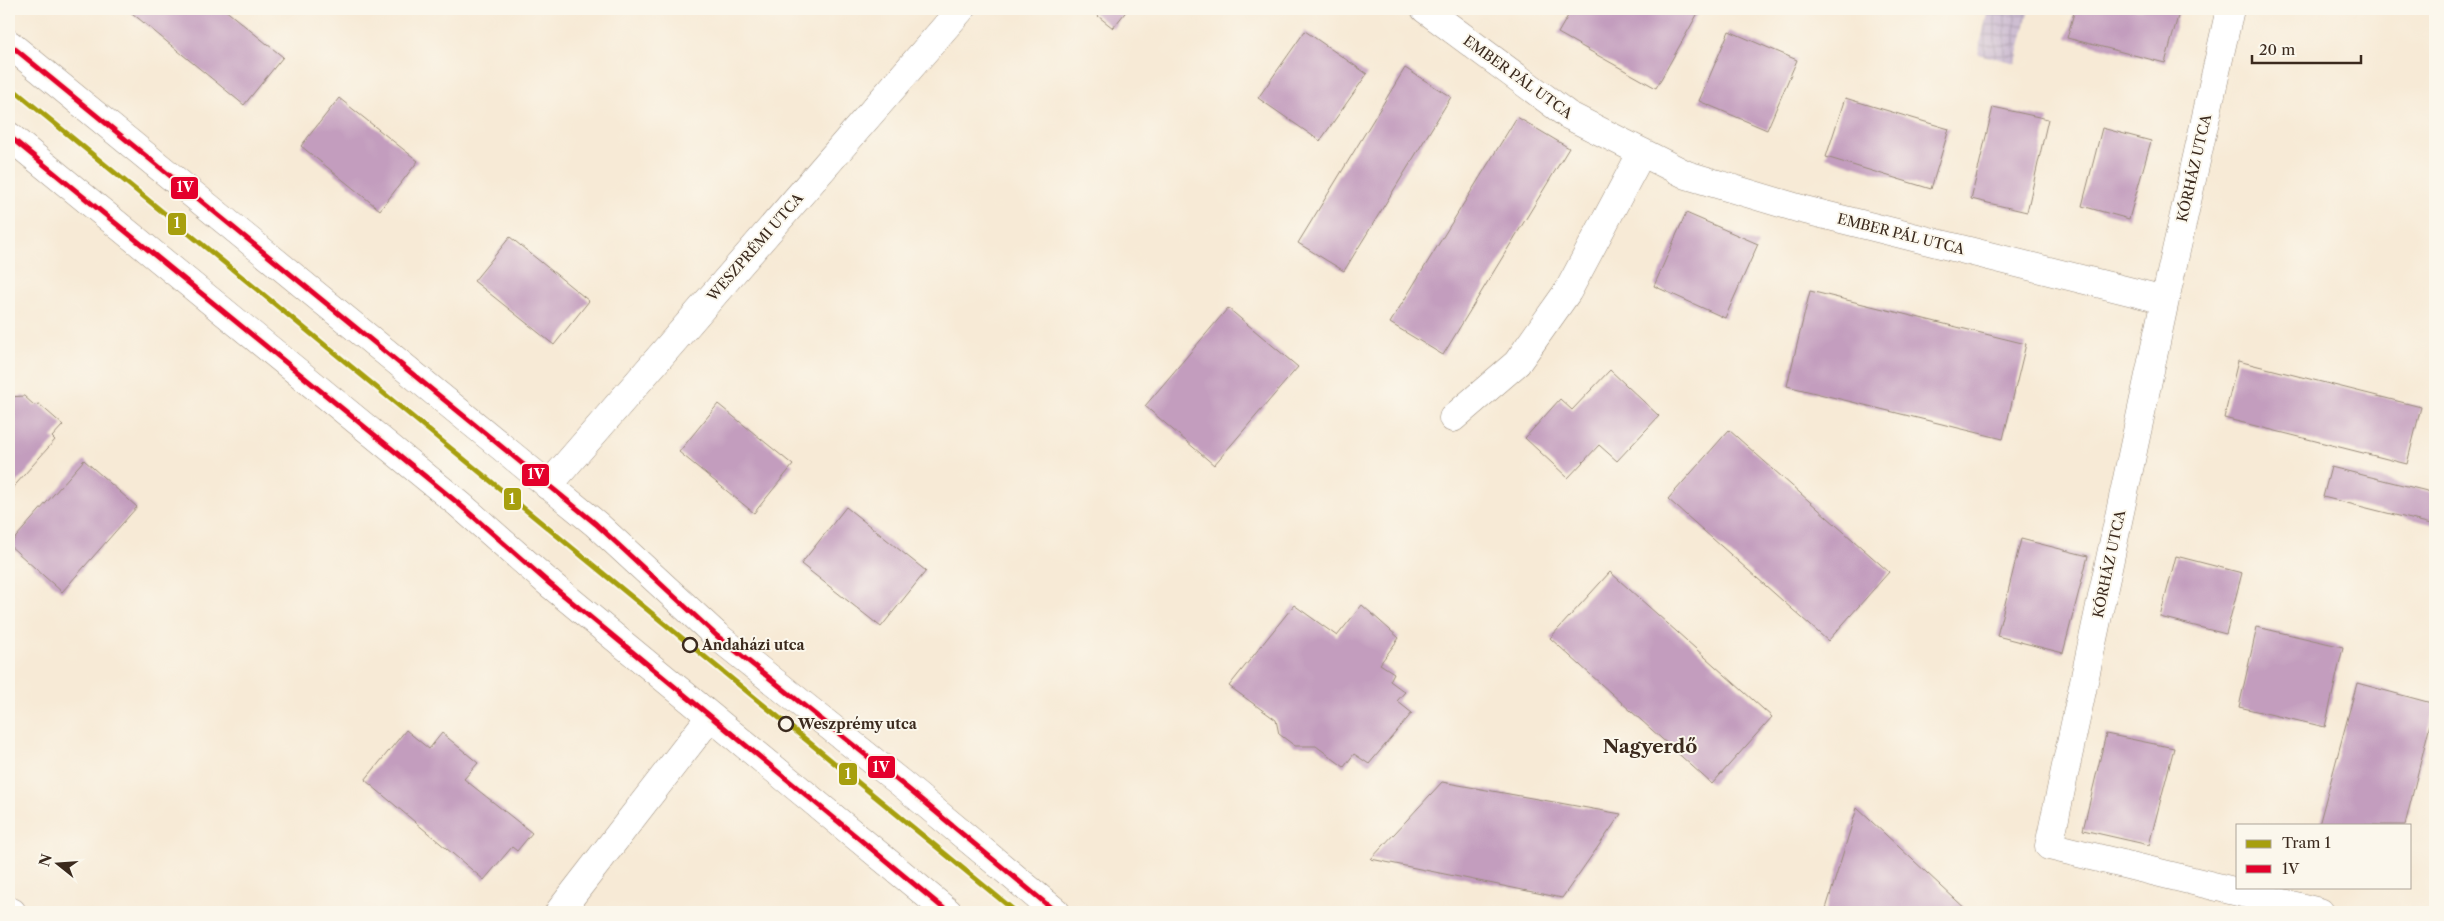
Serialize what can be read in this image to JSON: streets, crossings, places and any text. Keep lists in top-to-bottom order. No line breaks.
{"streets":{"street":["EMBER PÁL UTCA","KÓRHÁZ UTCA","WESZPRÉMI UTCA"]},"crossings":[["EMBER PÁL UTCA","KÓRHÁZ UTCA"]],"districts":["Nagyerdő"],"places":["Andaházi utca","Weszprémy utca"],"lines":["transit line 1V","tram line 1"],"legend":["Tram 1","1V"],"scale_bar":"20 m","north":"left"}
